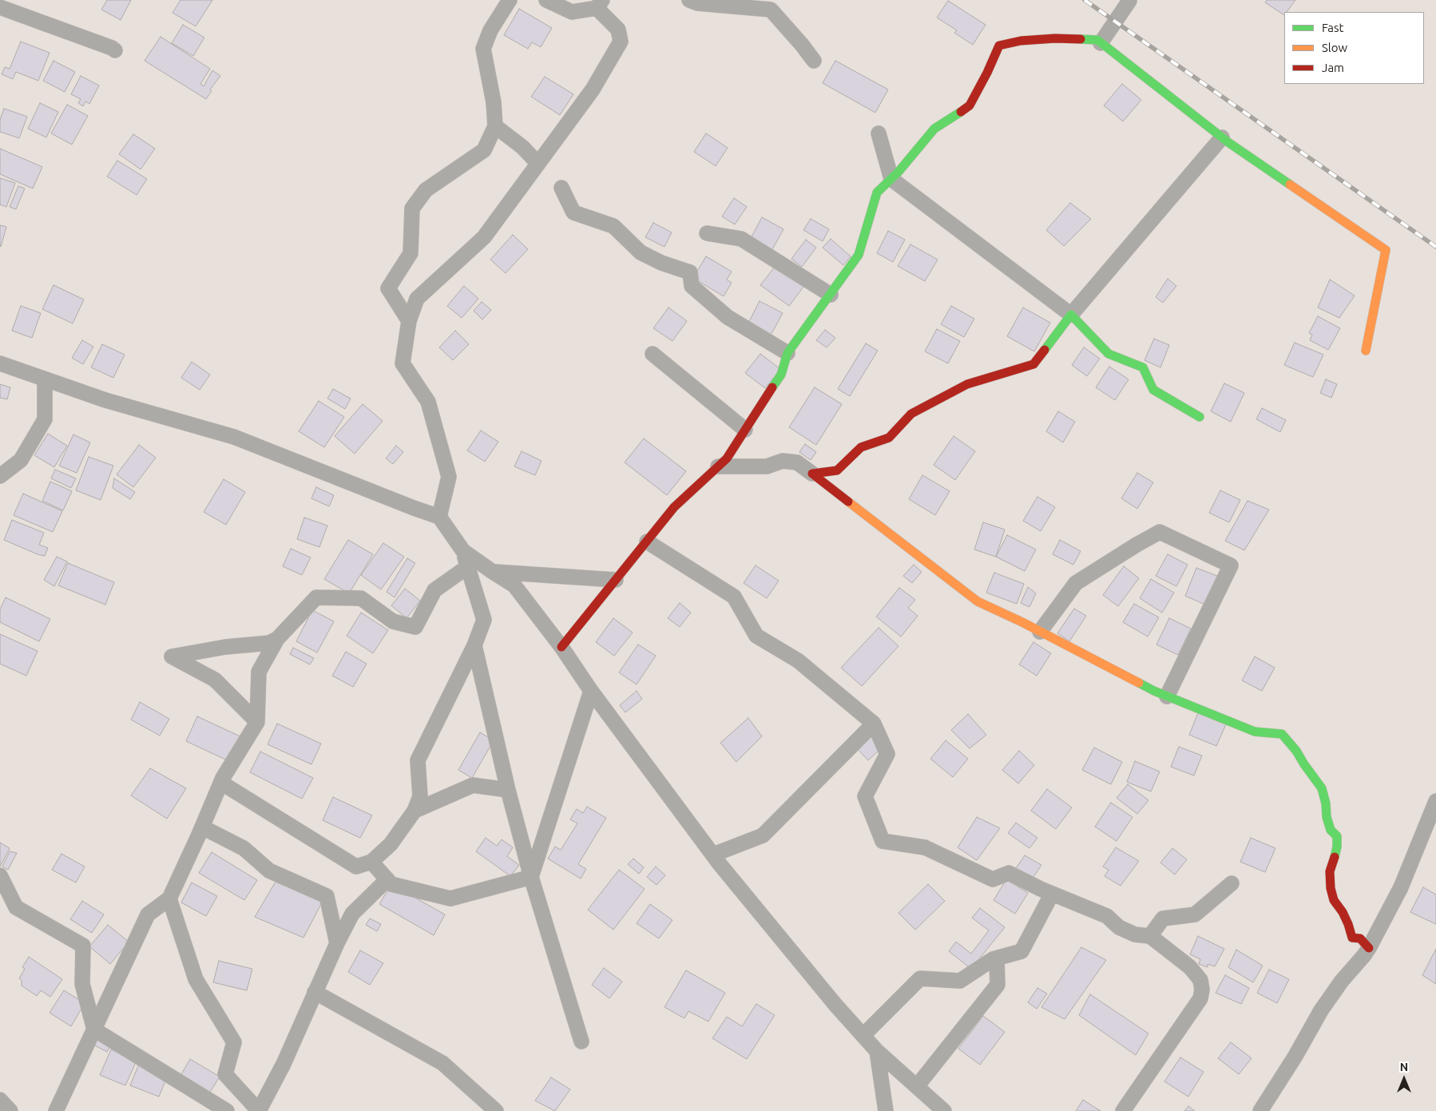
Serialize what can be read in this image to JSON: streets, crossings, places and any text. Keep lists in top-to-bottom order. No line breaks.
{"legend":["Fast","Slow","Jam"],"north":"top"}
